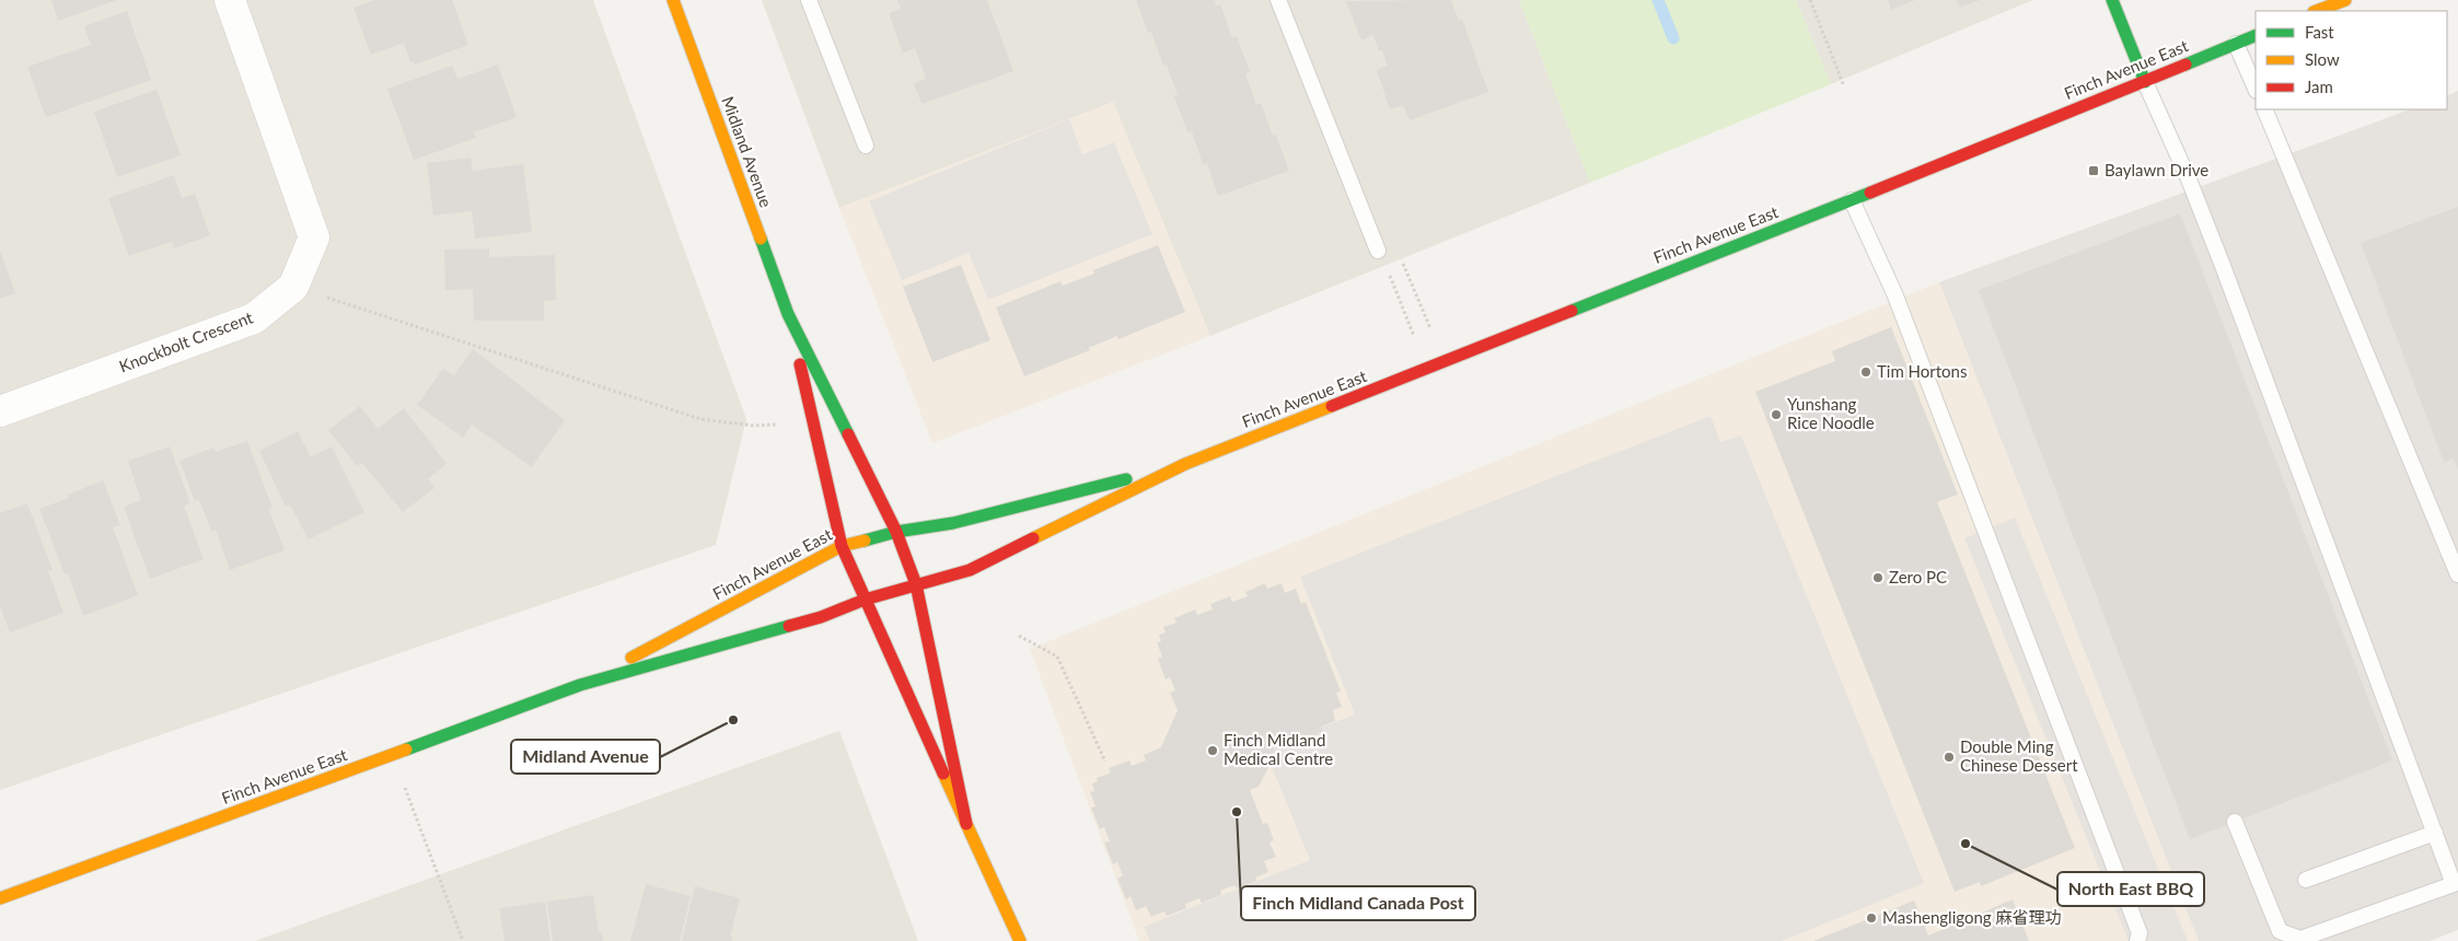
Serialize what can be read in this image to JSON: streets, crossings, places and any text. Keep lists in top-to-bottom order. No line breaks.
{"streets":{"main road":["Finch Avenue East","Midland Avenue"],"street":["Knockbolt Crescent"]},"crossings":[["Finch Avenue East","Midland Avenue"]],"places":{"transit":["Baylawn Drive"],"other":["Tim Hortons","Yunshang Rice Noodle","Zero PC","Midland Avenue","Finch Midland Medical Centre","Double Ming Chinese Dessert","Finch Midland Canada Post","North East BBQ","Mashengligong 麻省理功"]},"legend":["Fast","Slow","Jam"]}
